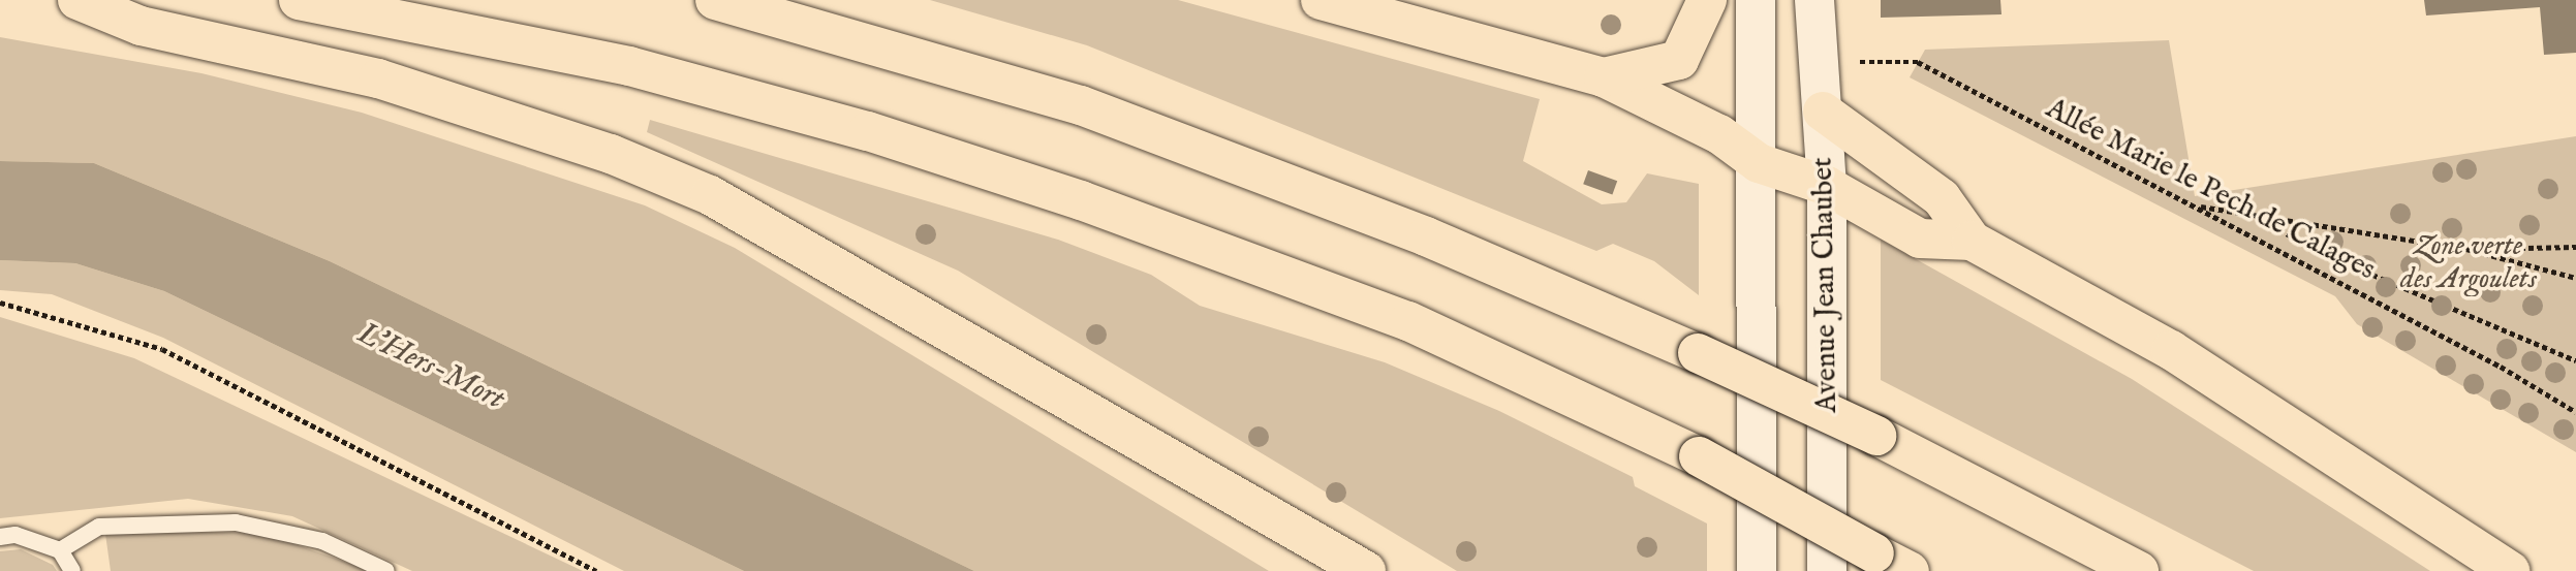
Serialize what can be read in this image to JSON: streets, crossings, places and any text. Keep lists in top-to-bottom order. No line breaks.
{"streets":{"main road":["Avenue Jean Chaubet"],"path":["Allée Marie le Pech de Calages"]},"water":["L'Hers-Mort"],"parks":["Zone verte des Argoulets"]}
